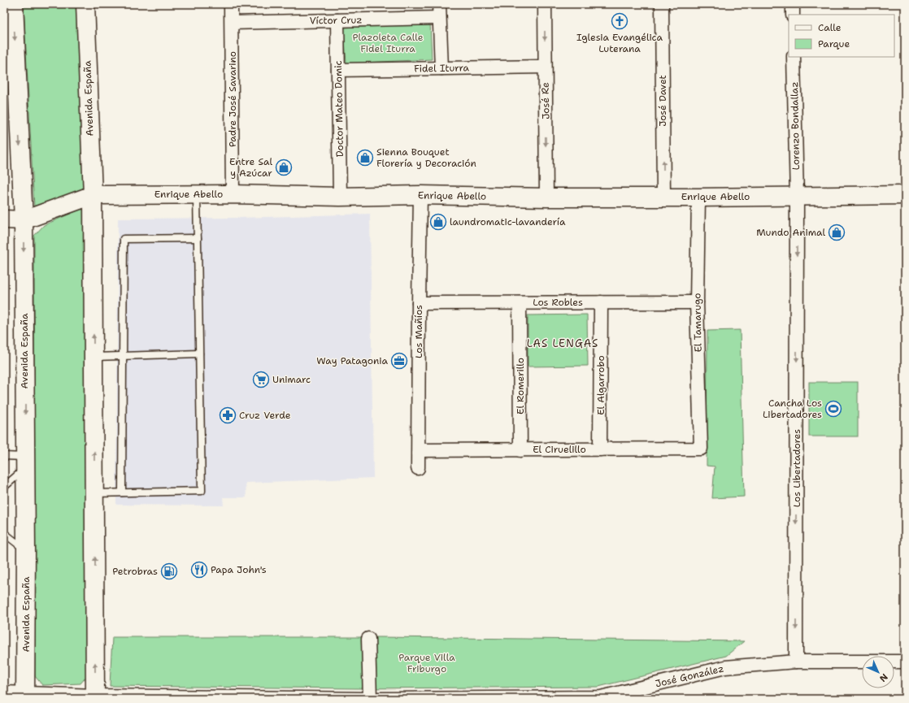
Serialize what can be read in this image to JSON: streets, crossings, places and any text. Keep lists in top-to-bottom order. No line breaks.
{"streets":{"main road":["Avenida España","Enrique Abello"],"street":["Víctor Cruz","Fidel Iturra","Padre José Savarino","José Re","José Davet","Doctor Mateo Domic","Lorenzo Bondallaz","Los Robles","El Tamarugo","Los Mañíos","El Algarrobo","El Romerillo","El Ciruelillo","Los Libertadores","José González"]},"crossings":[["Víctor Cruz","Padre José Savarino"],["Víctor Cruz","Doctor Mateo Domic"],["Fidel Iturra","José Re"],["Fidel Iturra","Doctor Mateo Domic"],["Avenida España","Enrique Abello"],["Padre José Savarino","Enrique Abello"],["José Re","Enrique Abello"],["José Davet","Enrique Abello"],["Doctor Mateo Domic","Enrique Abello"],["Lorenzo Bondallaz","Enrique Abello"],["Lorenzo Bondallaz","Los Libertadores"],["Enrique Abello","El Tamarugo"],["Enrique Abello","Los Mañíos"],["Enrique Abello","Los Libertadores"],["Los Robles","El Tamarugo"],["Los Robles","Los Mañíos"],["Los Robles","El Algarrobo"],["Los Robles","El Romerillo"],["El Tamarugo","El Ciruelillo"],["Los Mañíos","El Ciruelillo"],["El Algarrobo","El Ciruelillo"],["El Romerillo","El Ciruelillo"],["Los Libertadores","José González"]],"one_way":["José Davet","Los Libertadores"],"districts":["LAS LENGAS"],"parks":["Plazoleta Calle Fidel Iturra","Parque Villa Friburgo"],"places":{"church":["Iglesia Evangélica Luterana"],"shop":["Sienna Bouquet Florería y Decoración","Entre Sal y Azúcar","laundromatic-lavandería","Mundo Animal"],"office":["Way Patagonia"],"supermarket":["Unimarc"],"sports":["Cancha Los Libertadores"],"pharmacy":["Cruz Verde"],"restaurant":["Papa John's"],"fuel station":["Petrobras"]},"legend":["Calle","Parque"],"north":"bottom right"}
